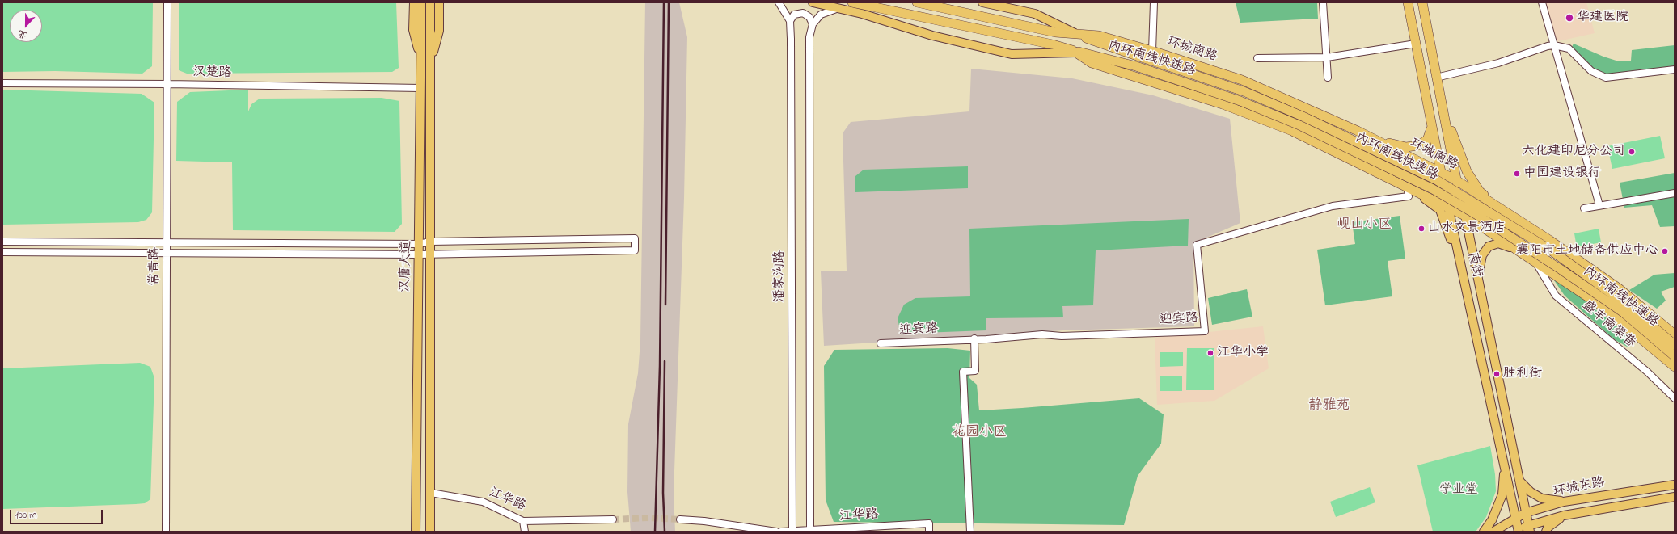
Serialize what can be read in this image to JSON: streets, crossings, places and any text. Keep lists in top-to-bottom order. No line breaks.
{"streets":{"highway":["环城南路","内环南线快速路","南街"],"main road":["汉唐大道","环城东路"],"street":["汉楚路","常青路","潘家沟路","迎宾路","盛丰南渠巷","江华路"]},"crossings":[["环城南路","内环南线快速路"],["环城南路","南街"],["内环南线快速路","迎宾路"],["汉楚路","常青路"],["汉楚路","汉唐大道"],["南街","环城东路"],["汉唐大道","江华路"],["潘家沟路","江华路"]],"districts":["岘山小区","静雅苑","花园小区"],"parks":["学业堂"],"places":["华建医院","六化建印尼分公司","中国建设银行","山水文景酒店","襄阳市土地储备供应中心","江华小学","胜利街"],"scale_bar":"100 m","north":"bottom"}
